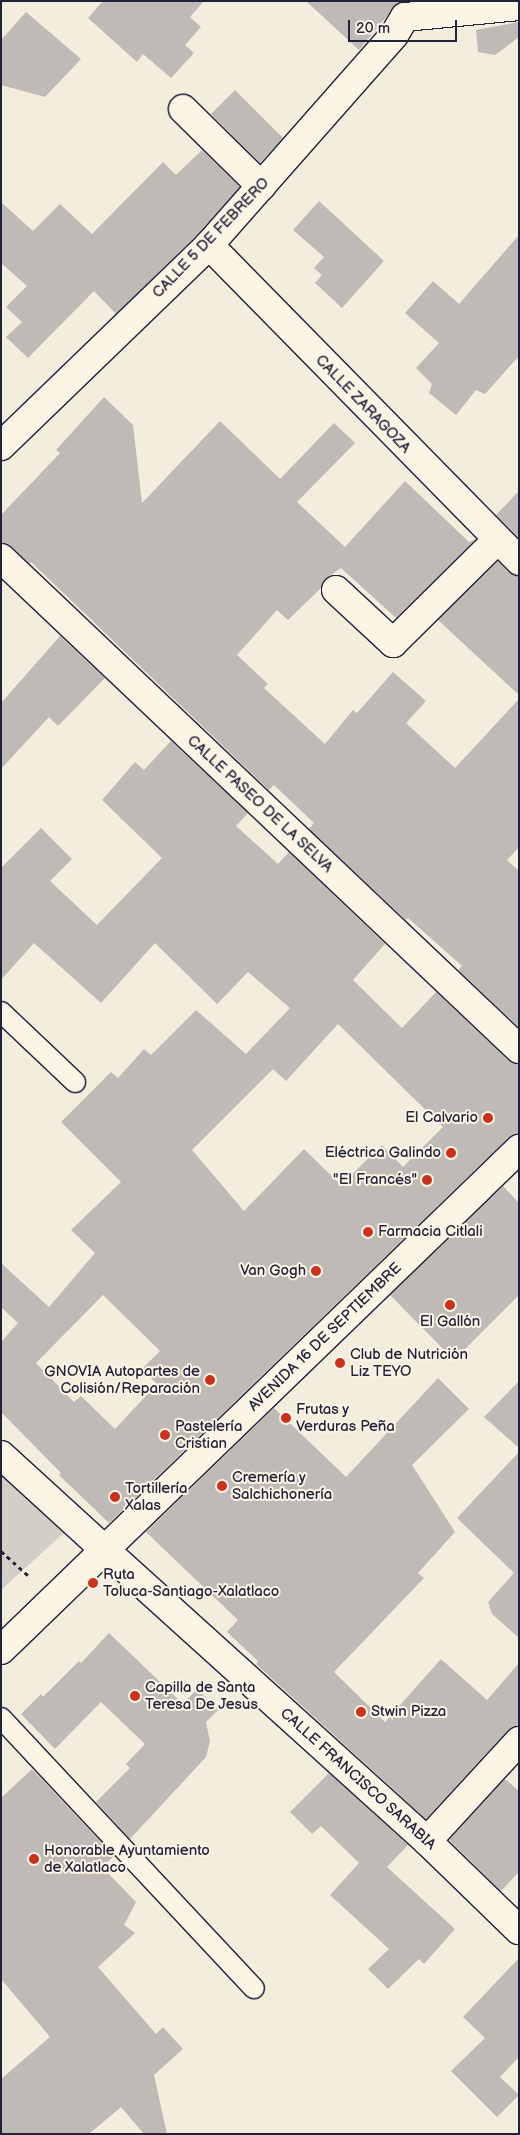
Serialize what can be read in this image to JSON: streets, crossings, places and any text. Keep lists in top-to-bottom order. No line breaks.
{"streets":{"street":["CALLE 5 DE FEBRERO","CALLE ZARAGOZA","CALLE PASEO DE LA SELVA","AVENIDA 16 DE SEPTIEMBRE","CALLE FRANCISCO SARABIA"]},"crossings":[["CALLE 5 DE FEBRERO","CALLE ZARAGOZA"],["AVENIDA 16 DE SEPTIEMBRE","CALLE FRANCISCO SARABIA"]],"places":["El Calvario","Eléctrica Galindo","\"El Francés\"","Farmacia Citlali","Van Gogh","El Gallón","Club de Nutrición Liz TEYO","GNOVIA Autopartes de Colisión/Reparación","Frutas y Verduras Peña","Pastelería Cristian","Cremería y Salchichonería","Tortillería Xalas","Ruta Toluca-Santiago-Xalatlaco","Capilla de Santa Teresa De Jesus","Stwin Pizza","Honorable Ayuntamiento de Xalatlaco"],"scale_bar":"20 m"}
